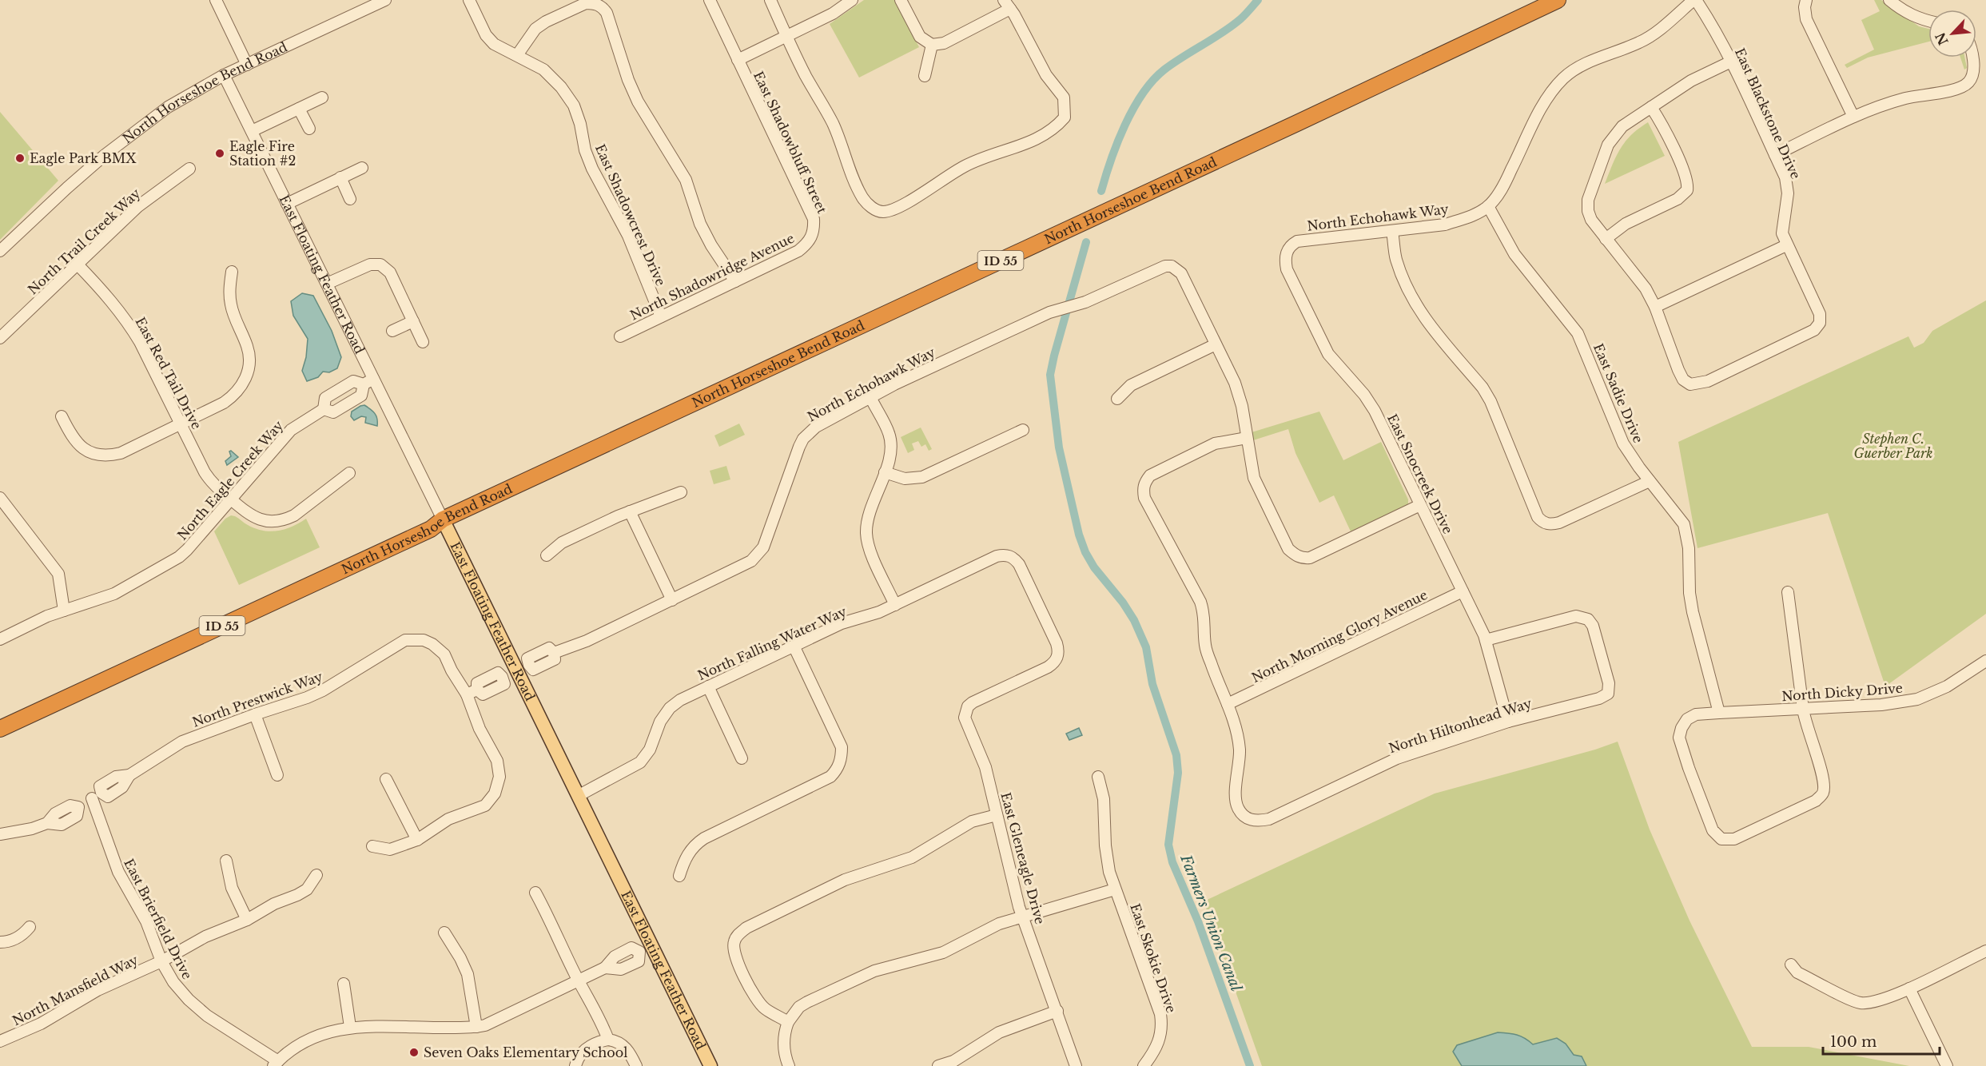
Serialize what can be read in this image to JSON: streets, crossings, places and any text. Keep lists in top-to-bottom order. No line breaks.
{"streets":{"highway":["North Horseshoe Bend Road","ID 55"],"main road":["East Floating Feather Road"],"street":["East Blackstone Drive","East Shadowbluff Street","East Shadowcrest Drive","North Echohawk Way","North Trail Creek Way","North Shadowridge Avenue","East Red Tail Drive","East Sadie Drive","East Snocreek Drive","North Eagle Creek Way","North Morning Glory Avenue","North Falling Water Way","North Dicky Drive","North Prestwick Way","North Hiltonhead Way","East Gleneagle Drive","East Brierfield Drive","East Skokie Drive","North Mansfield Way"]},"crossings":[["North Horseshoe Bend Road","East Floating Feather Road"],["East Blackstone Drive","North Echohawk Way"],["East Shadowbluff Street","North Shadowridge Avenue"],["East Shadowcrest Drive","North Shadowridge Avenue"],["North Echohawk Way","East Floating Feather Road"],["North Echohawk Way","East Sadie Drive"],["North Echohawk Way","East Snocreek Drive"],["North Trail Creek Way","East Red Tail Drive"],["East Floating Feather Road","North Eagle Creek Way"],["East Floating Feather Road","North Falling Water Way"],["East Red Tail Drive","North Eagle Creek Way"],["East Sadie Drive","North Dicky Drive"],["East Snocreek Drive","North Morning Glory Avenue"],["East Snocreek Drive","North Hiltonhead Way"],["North Morning Glory Avenue","North Hiltonhead Way"],["North Falling Water Way","East Gleneagle Drive"],["North Prestwick Way","East Brierfield Drive"],["East Brierfield Drive","North Mansfield Way"]],"water":["Farmers Union Canal"],"parks":["Stephen C. Guerber Park"],"places":["Eagle Fire Station #2","Eagle Park BMX","Seven Oaks Elementary School"],"scale_bar":"100 m","north":"bottom left"}
